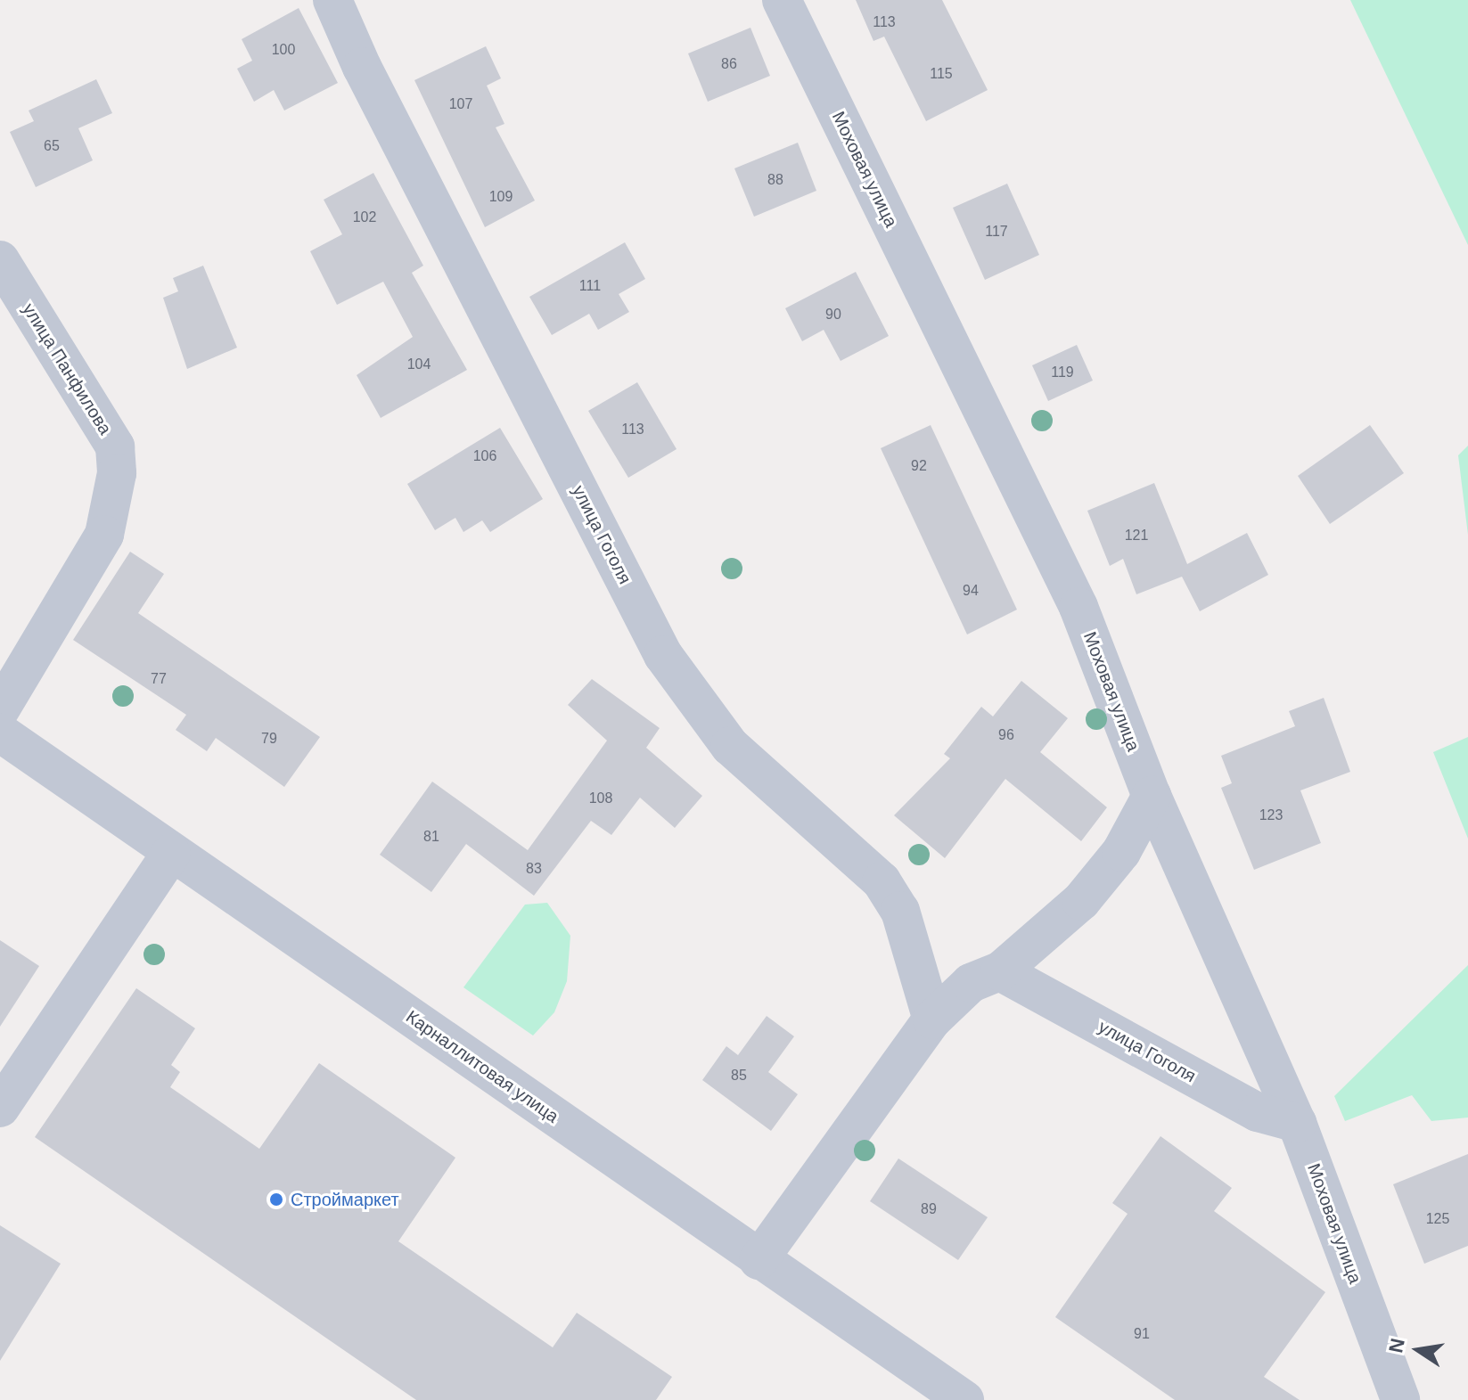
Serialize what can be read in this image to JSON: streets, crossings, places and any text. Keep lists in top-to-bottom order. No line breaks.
{"streets":{"street":["Моховая улица","улица Панфилова","улица Гоголя","Карналлитовая улица"]},"crossings":[["Моховая улица","улица Гоголя"]],"places":["Строймаркет"],"house_numbers":["113","100","86","115","107","65","88","109","102","117","111","90","104","119","113","106","92","121","94","77","96","79","108","123","81","83","85","89","125","91"],"north":"left"}
